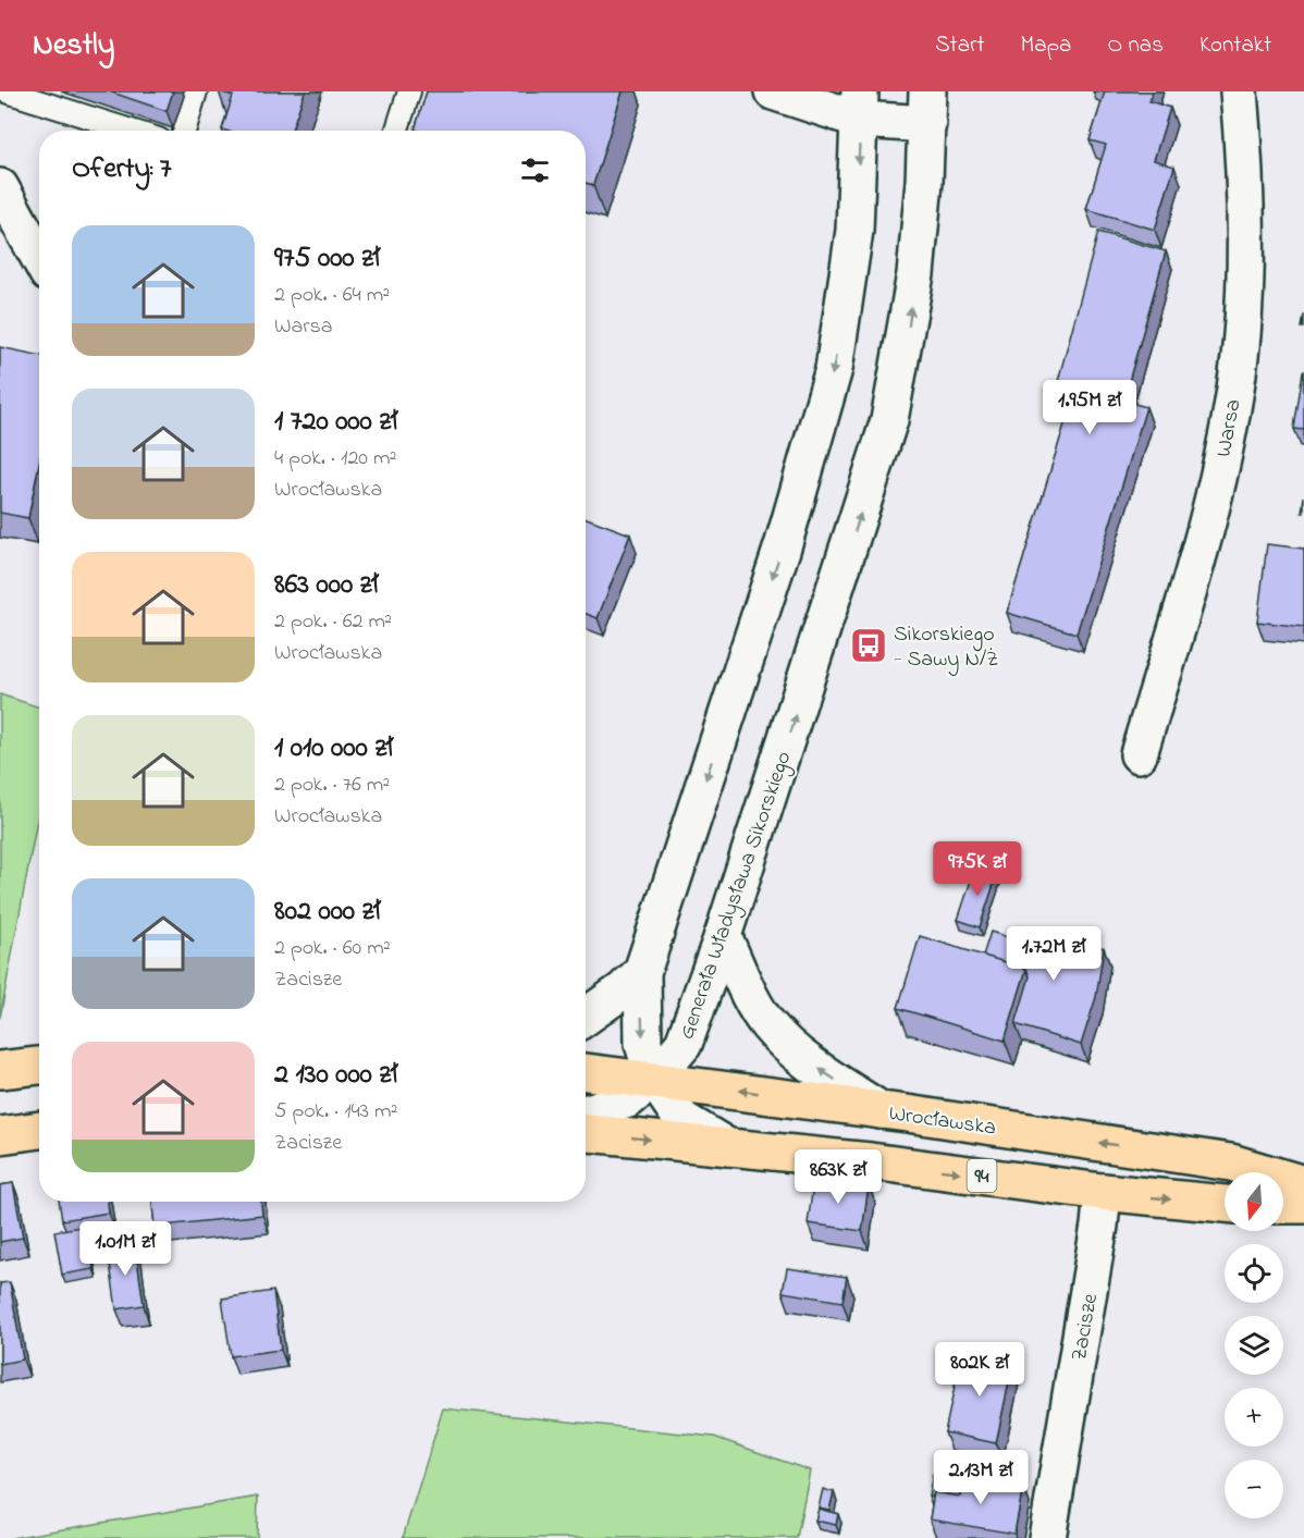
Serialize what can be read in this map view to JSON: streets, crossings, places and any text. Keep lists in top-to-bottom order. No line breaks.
{"streets":{"main road":["Wrocławska","94"],"street":["Warsa","Generała Władysława Sikorskiego","Zacisze"]},"crossings":[["Generała Władysława Sikorskiego","Wrocławska"],["94","Zacisze"]],"places":{"bus stop":["Sikorskiego - Sawy N/Ż"]},"north":"bottom","page":{"header":"Nestly","nav":["Start","Mapa","O nas","Kontakt"],"heading":"Oferty: 7","list":[{"name":"975 000 zł","note":"2 pok. · 64 m² · Warsa"},{"name":"1 720 000 zł","note":"4 pok. · 120 m² · Wrocławska"},{"name":"863 000 zł","note":"2 pok. · 62 m² · Wrocławska"},{"name":"1 010 000 zł","note":"2 pok. · 76 m² · Wrocławska"},{"name":"802 000 zł","note":"2 pok. · 60 m² · Zacisze"},{"name":"2 130 000 zł","note":"5 pok. · 143 m² · Zacisze"}],"price":["1.95M zł","975K zł","1.72M zł","863K zł","1.01M zł","802K zł","2.13M zł"],"map_buttons":["+","−"]}}
